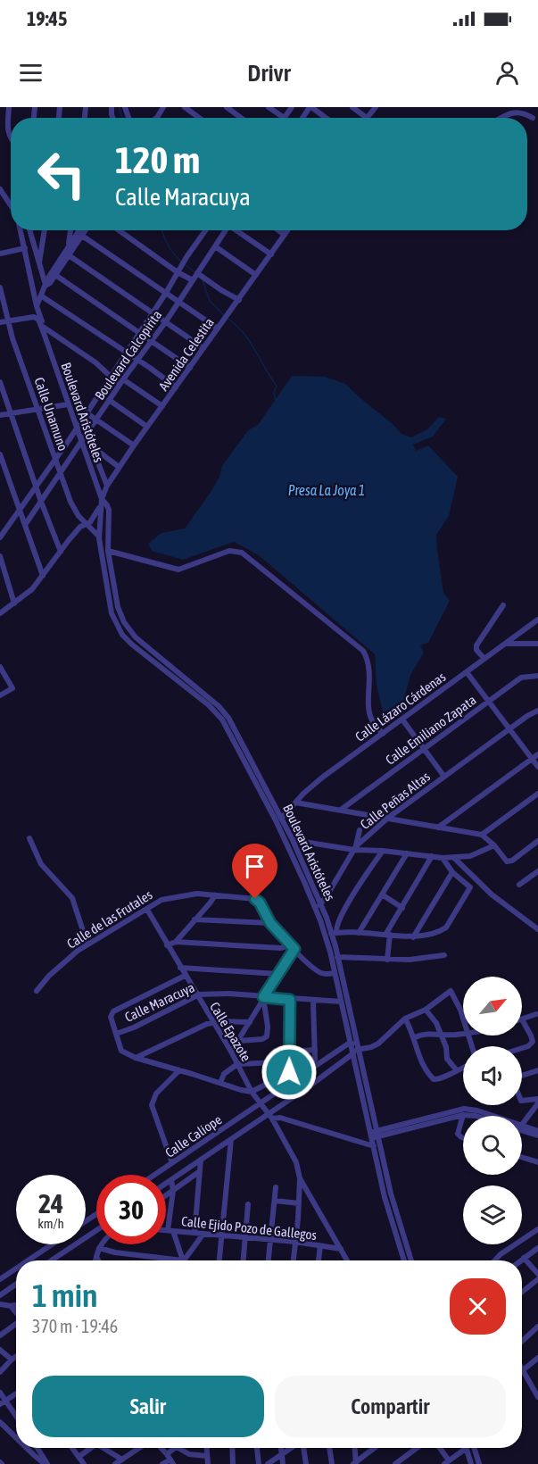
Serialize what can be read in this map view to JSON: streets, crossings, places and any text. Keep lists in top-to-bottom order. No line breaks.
{"streets":{"street":["Avenida Celestita","Boulevard Calcopirita","Boulevard Aristóteles","Calle Unamuno","Calle Lázaro Cárdenas","Calle Emiliano Zapata","Calle Peñas Altas","Calle de las Frutales","Calle Maracuya","Calle Epazote","Calle Caliope","Calle Ejido Pozo de Gallegos"]},"crossings":[["Avenida Celestita","Boulevard Aristóteles"],["Boulevard Calcopirita","Boulevard Aristóteles"],["Boulevard Calcopirita","Calle Unamuno"],["Boulevard Aristóteles","Calle Unamuno"],["Boulevard Aristóteles","Calle Lázaro Cárdenas"],["Boulevard Aristóteles","Calle Peñas Altas"],["Boulevard Aristóteles","Calle de las Frutales"],["Boulevard Aristóteles","Calle Maracuya"],["Boulevard Aristóteles","Calle Caliope"],["Calle de las Frutales","Calle Epazote"],["Calle Maracuya","Calle Epazote"],["Calle Epazote","Calle Caliope"],["Calle Epazote","Calle Ejido Pozo de Gallegos"]],"water":["Presa La Joya 1"],"north":"top right","page":{"status":"19:45","header":"Drivr","turn":["120 m","Calle Maracuya"],"speed":"24 km/h","limit":"30","heading":["1 min","370 m · 19:46"],"buttons":["Salir","Compartir"]}}
